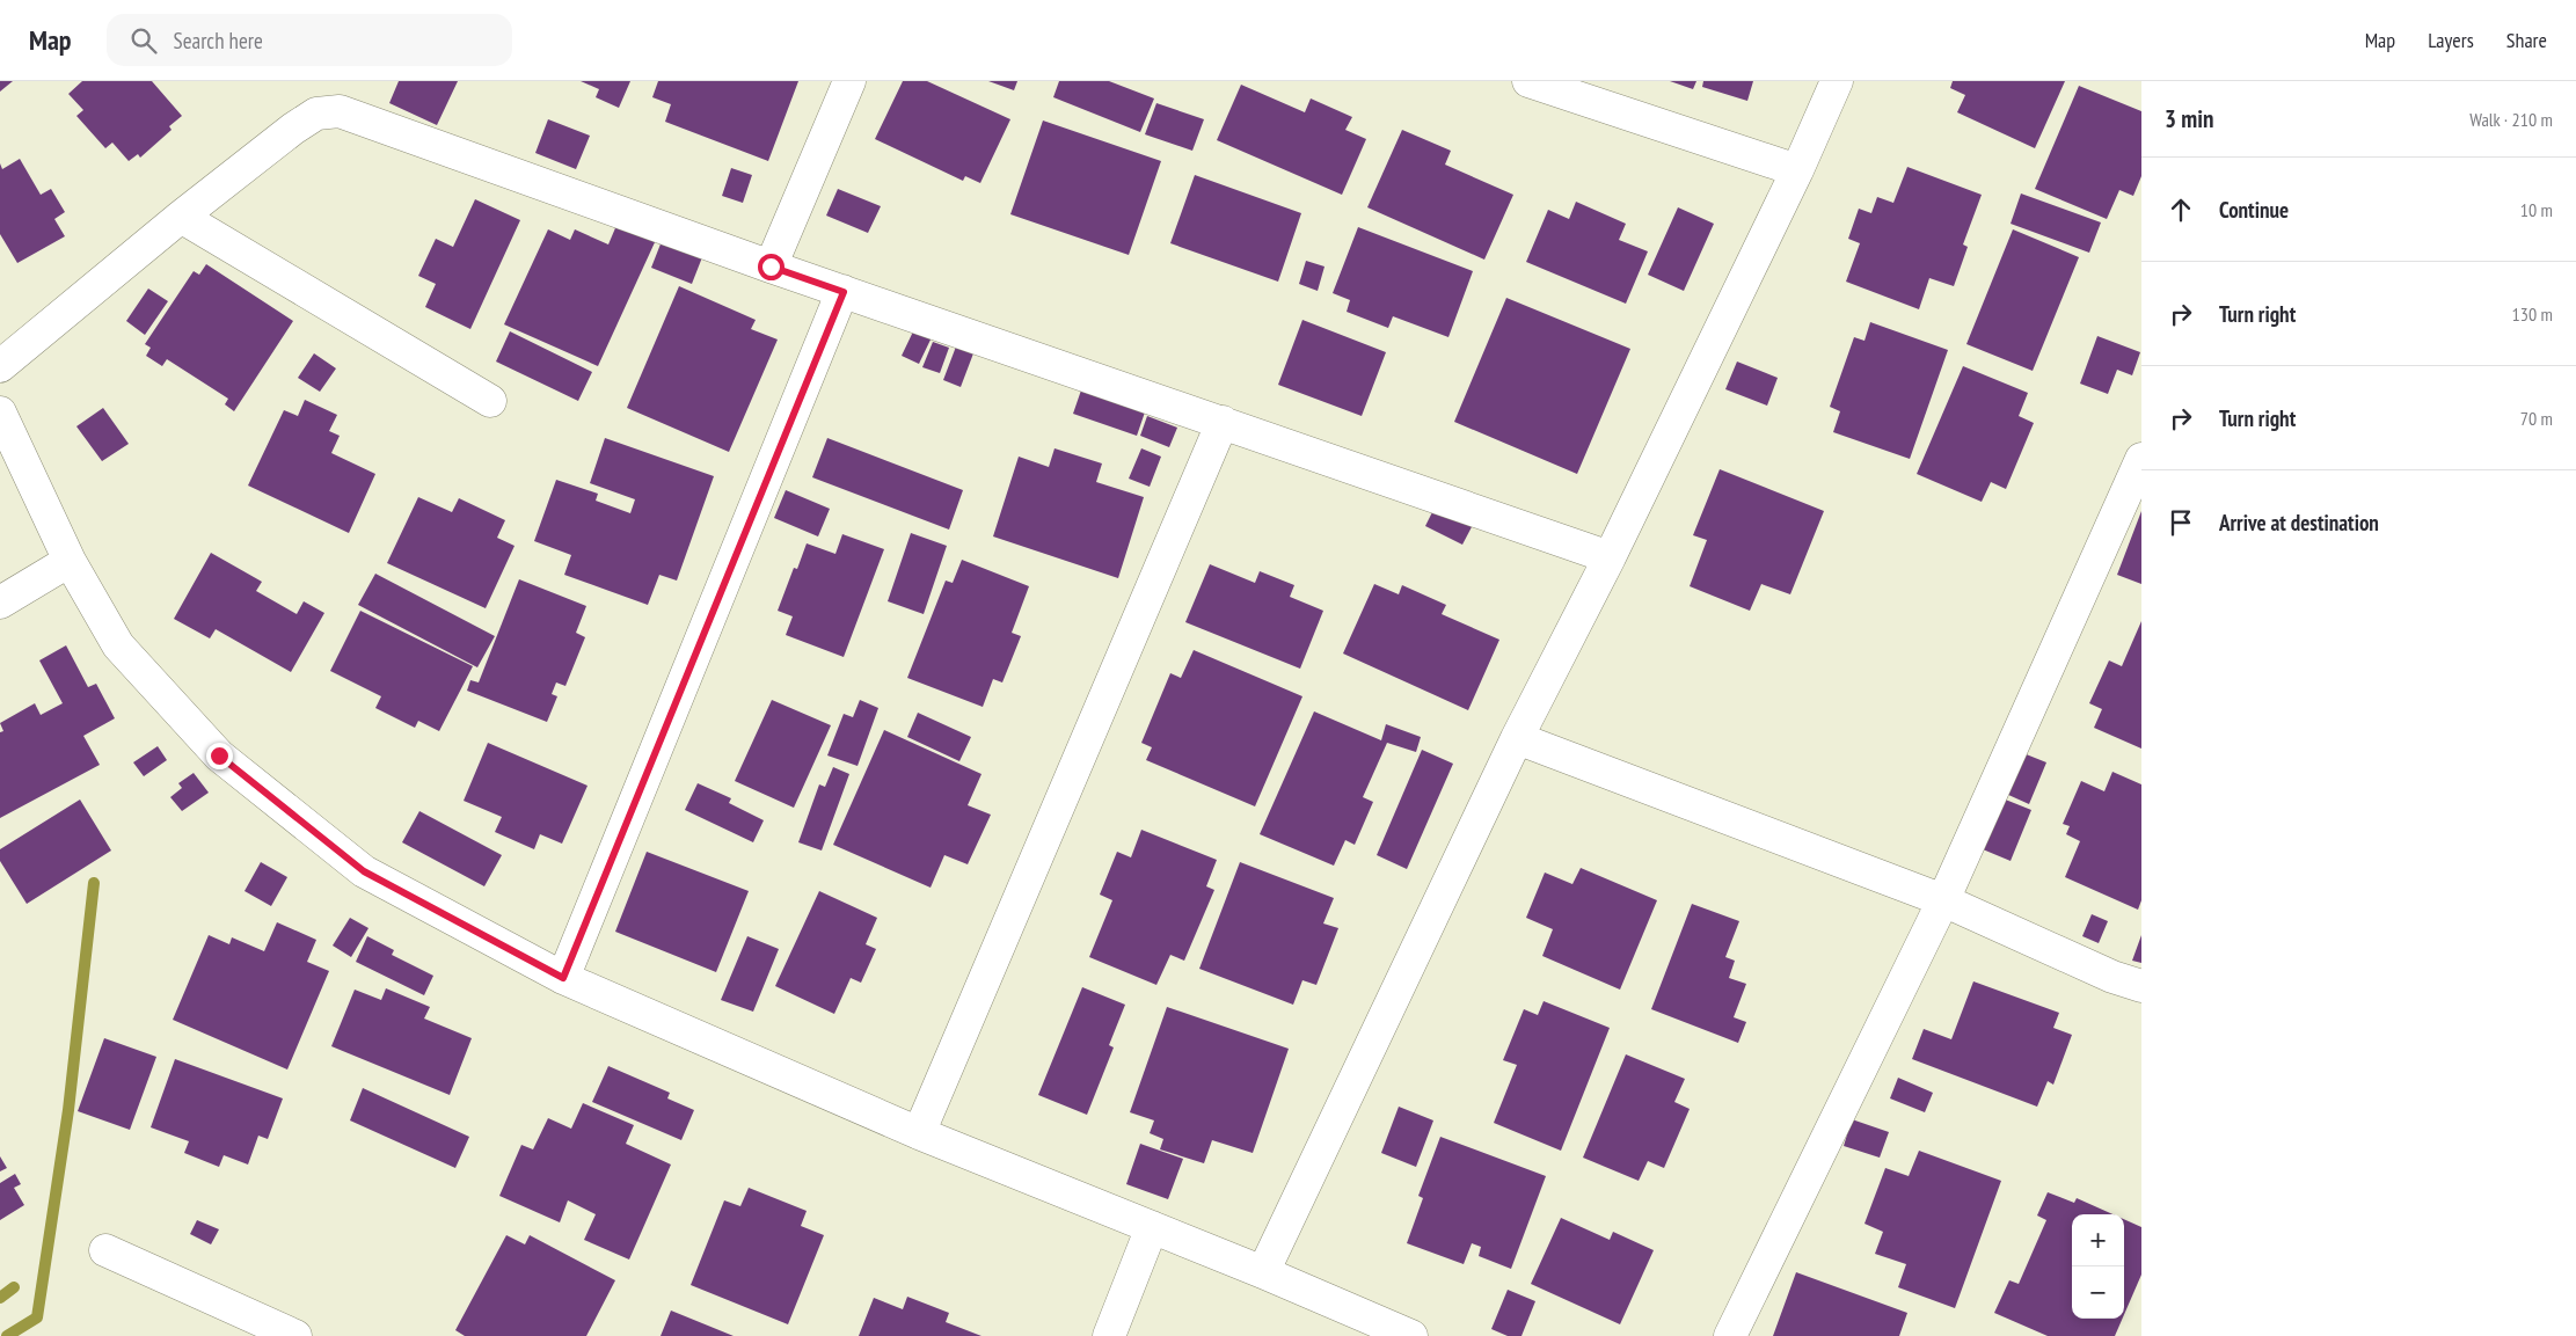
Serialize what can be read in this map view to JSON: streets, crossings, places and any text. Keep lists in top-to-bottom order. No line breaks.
{"page":{"header":"Map","search":"Search here","nav":["Map","Layers","Share"],"heading":["3 min","Walk · 210 m"],"list":[["Continue","10 m"],["Turn right","130 m"],["Turn right","70 m"],"Arrive at destination"],"map_buttons":["+","−"]}}
